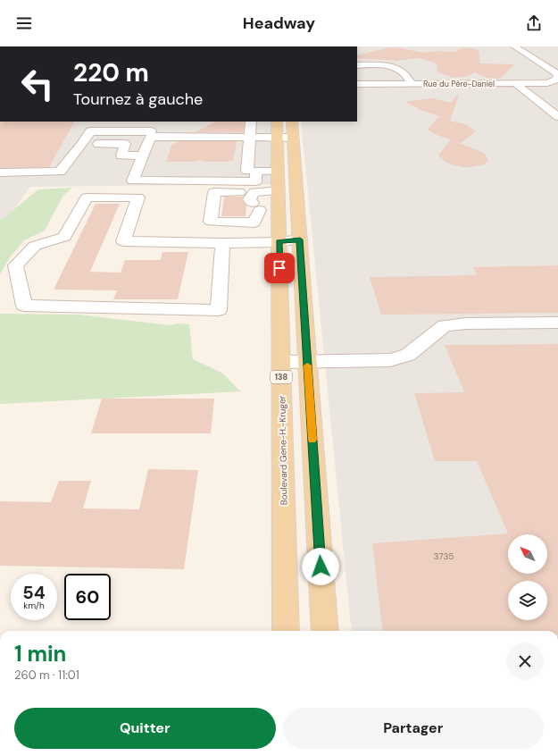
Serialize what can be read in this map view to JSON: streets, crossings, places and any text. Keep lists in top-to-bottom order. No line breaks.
{"streets":{"main road":["138","Boulevard Gene-H.-Kruger"],"street":["Rue du Père-Daniel"]},"house_numbers":["3735"],"north":"top left","page":{"header":"Headway","turn":["220 m","Tournez à gauche"],"speed":"54 km/h","limit":"60","heading":["1 min","260 m · 11:01"],"buttons":["Quitter","Partager"]}}
